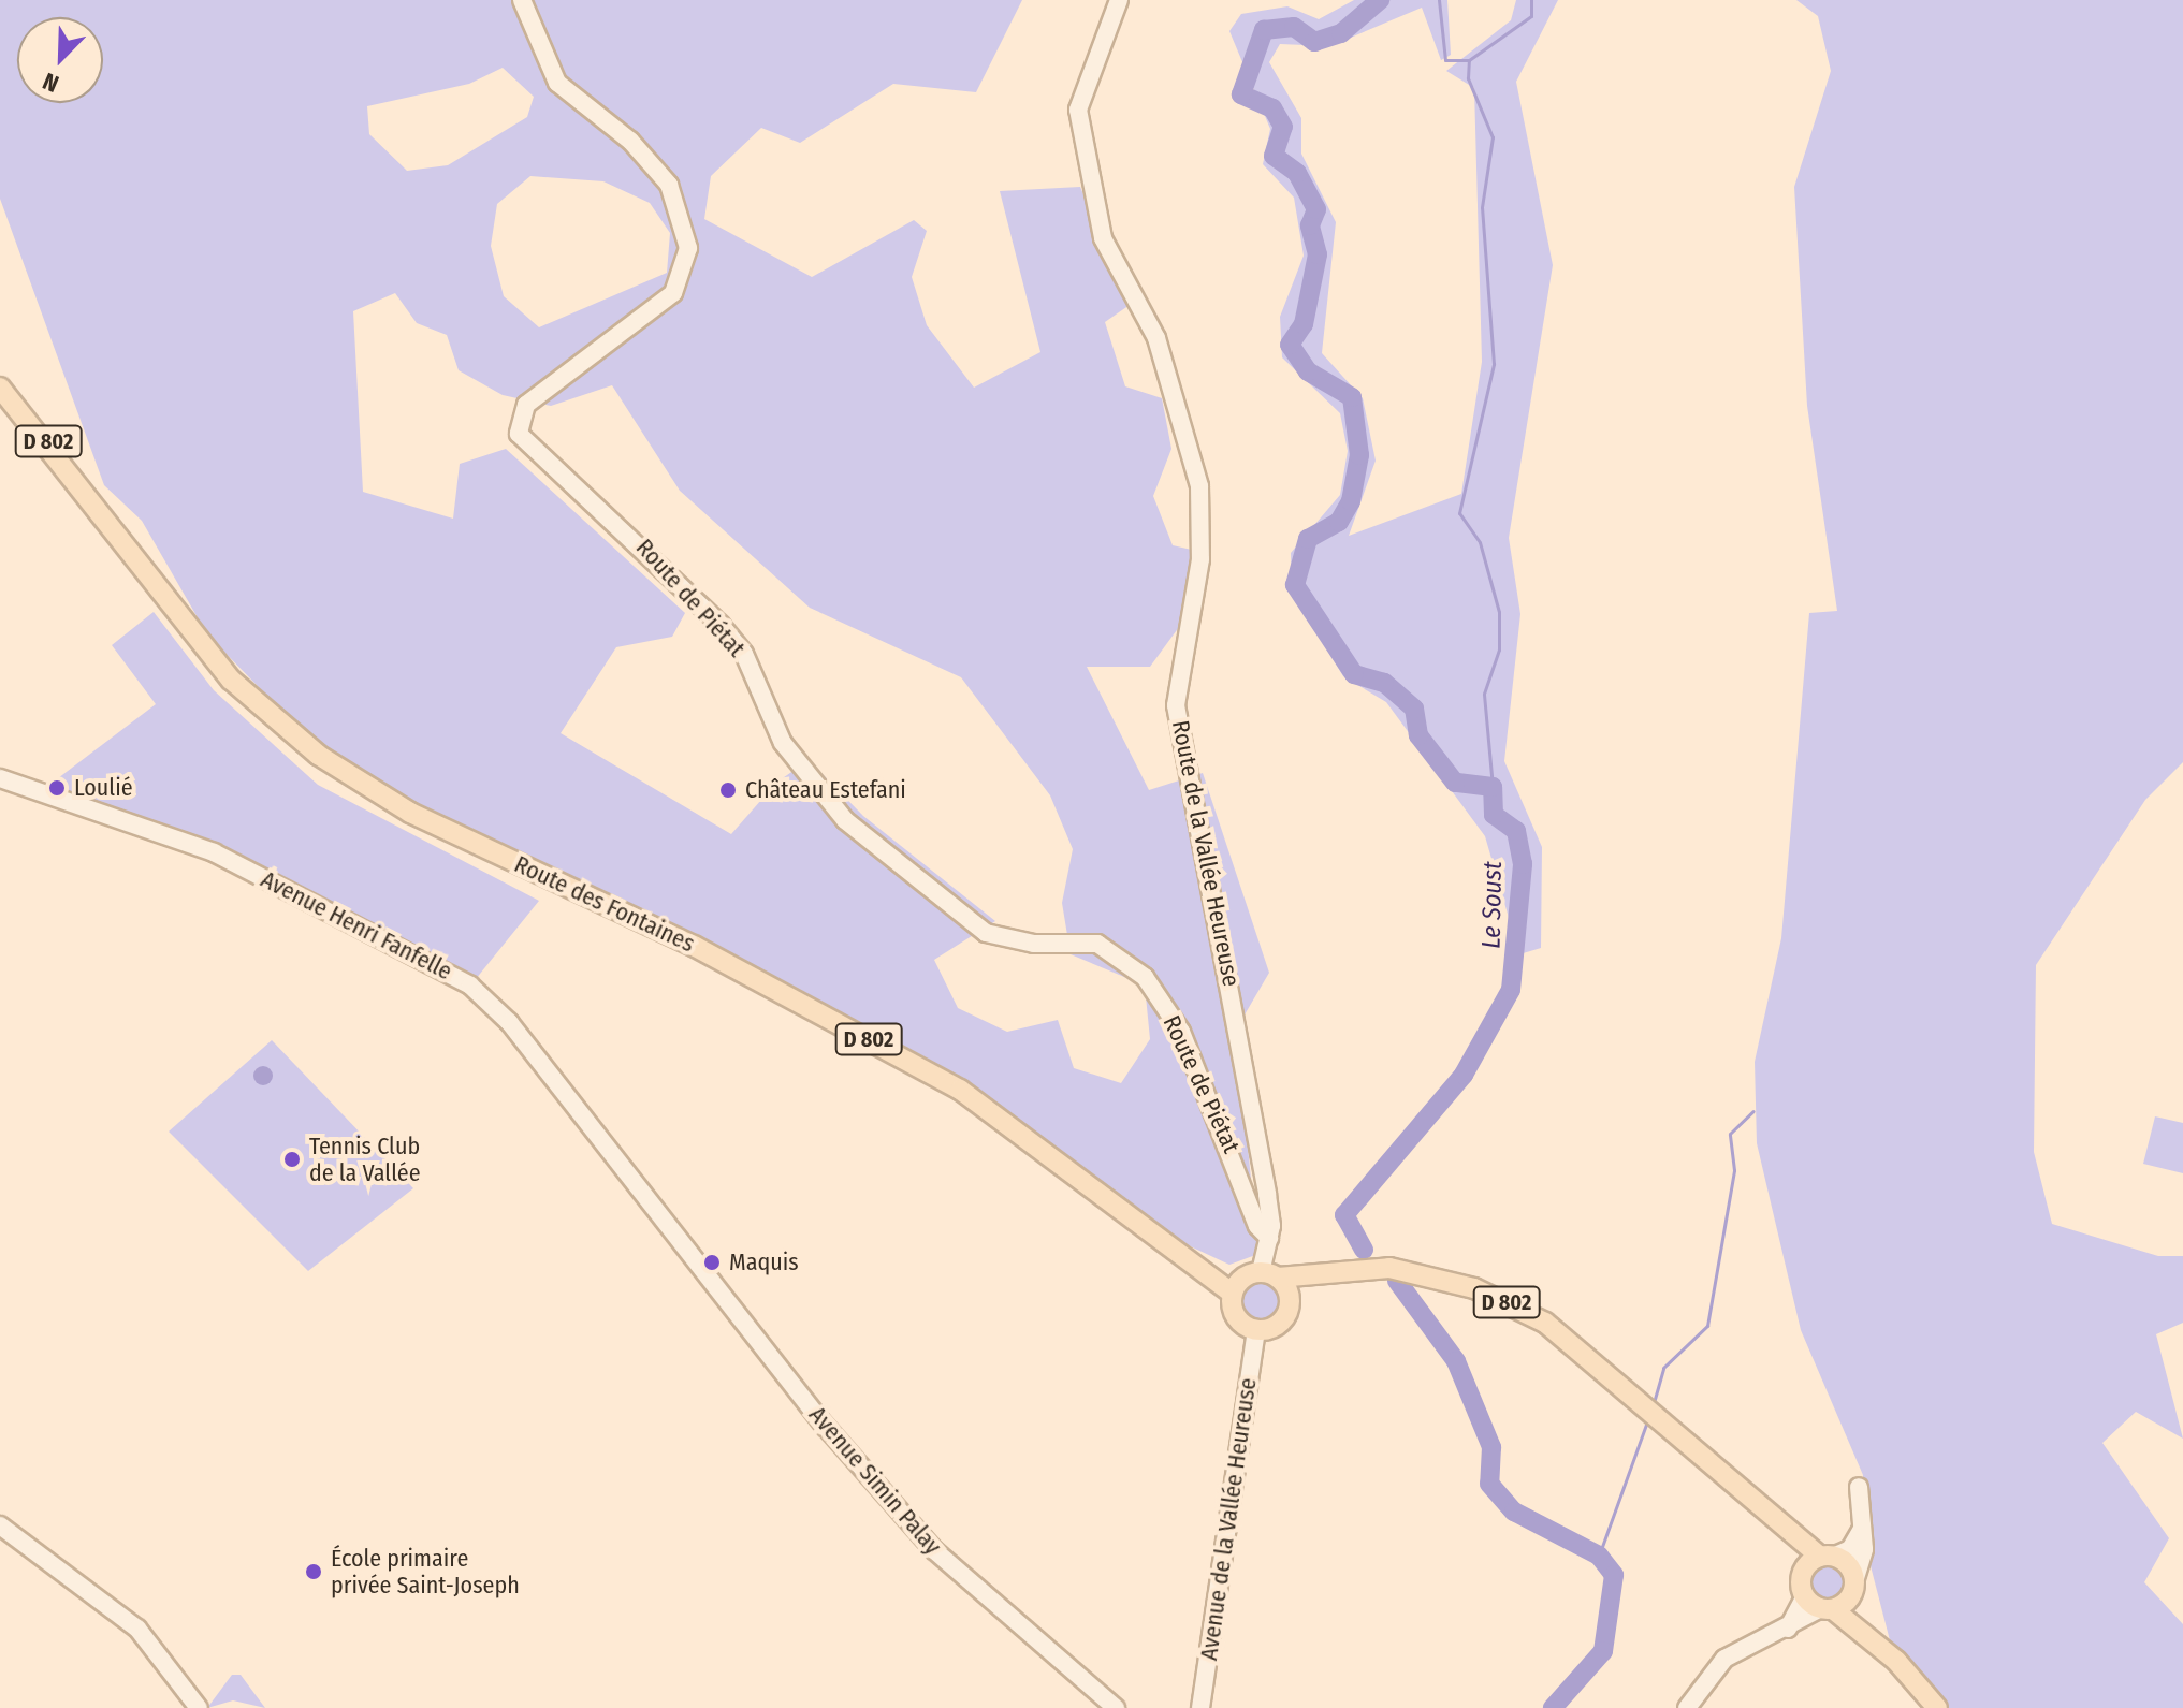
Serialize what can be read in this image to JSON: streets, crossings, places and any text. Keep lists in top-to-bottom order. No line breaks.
{"streets":{"main road":["D 802","Route des Fontaines"],"street":["Route de Piétat","Route de la Vallée Heureuse","Avenue Henri Fanfelle","Avenue Simin Palay","Avenue de la Vallée Heureuse"]},"crossings":[["D 802","Route de la Vallée Heureuse"],["D 802","Route des Fontaines"],["D 802","Avenue de la Vallée Heureuse"],["Route de Piétat","Route de la Vallée Heureuse"],["Route de la Vallée Heureuse","Route des Fontaines"],["Route de la Vallée Heureuse","Avenue de la Vallée Heureuse"],["Route des Fontaines","Avenue de la Vallée Heureuse"],["Avenue Henri Fanfelle","Avenue Simin Palay"]],"water":["Le Soust"],"places":["Loulié","Château Estefani","Tennis Club de la Vallée","Maquis","École primaire privée Saint-Joseph"],"north":"bottom left"}
